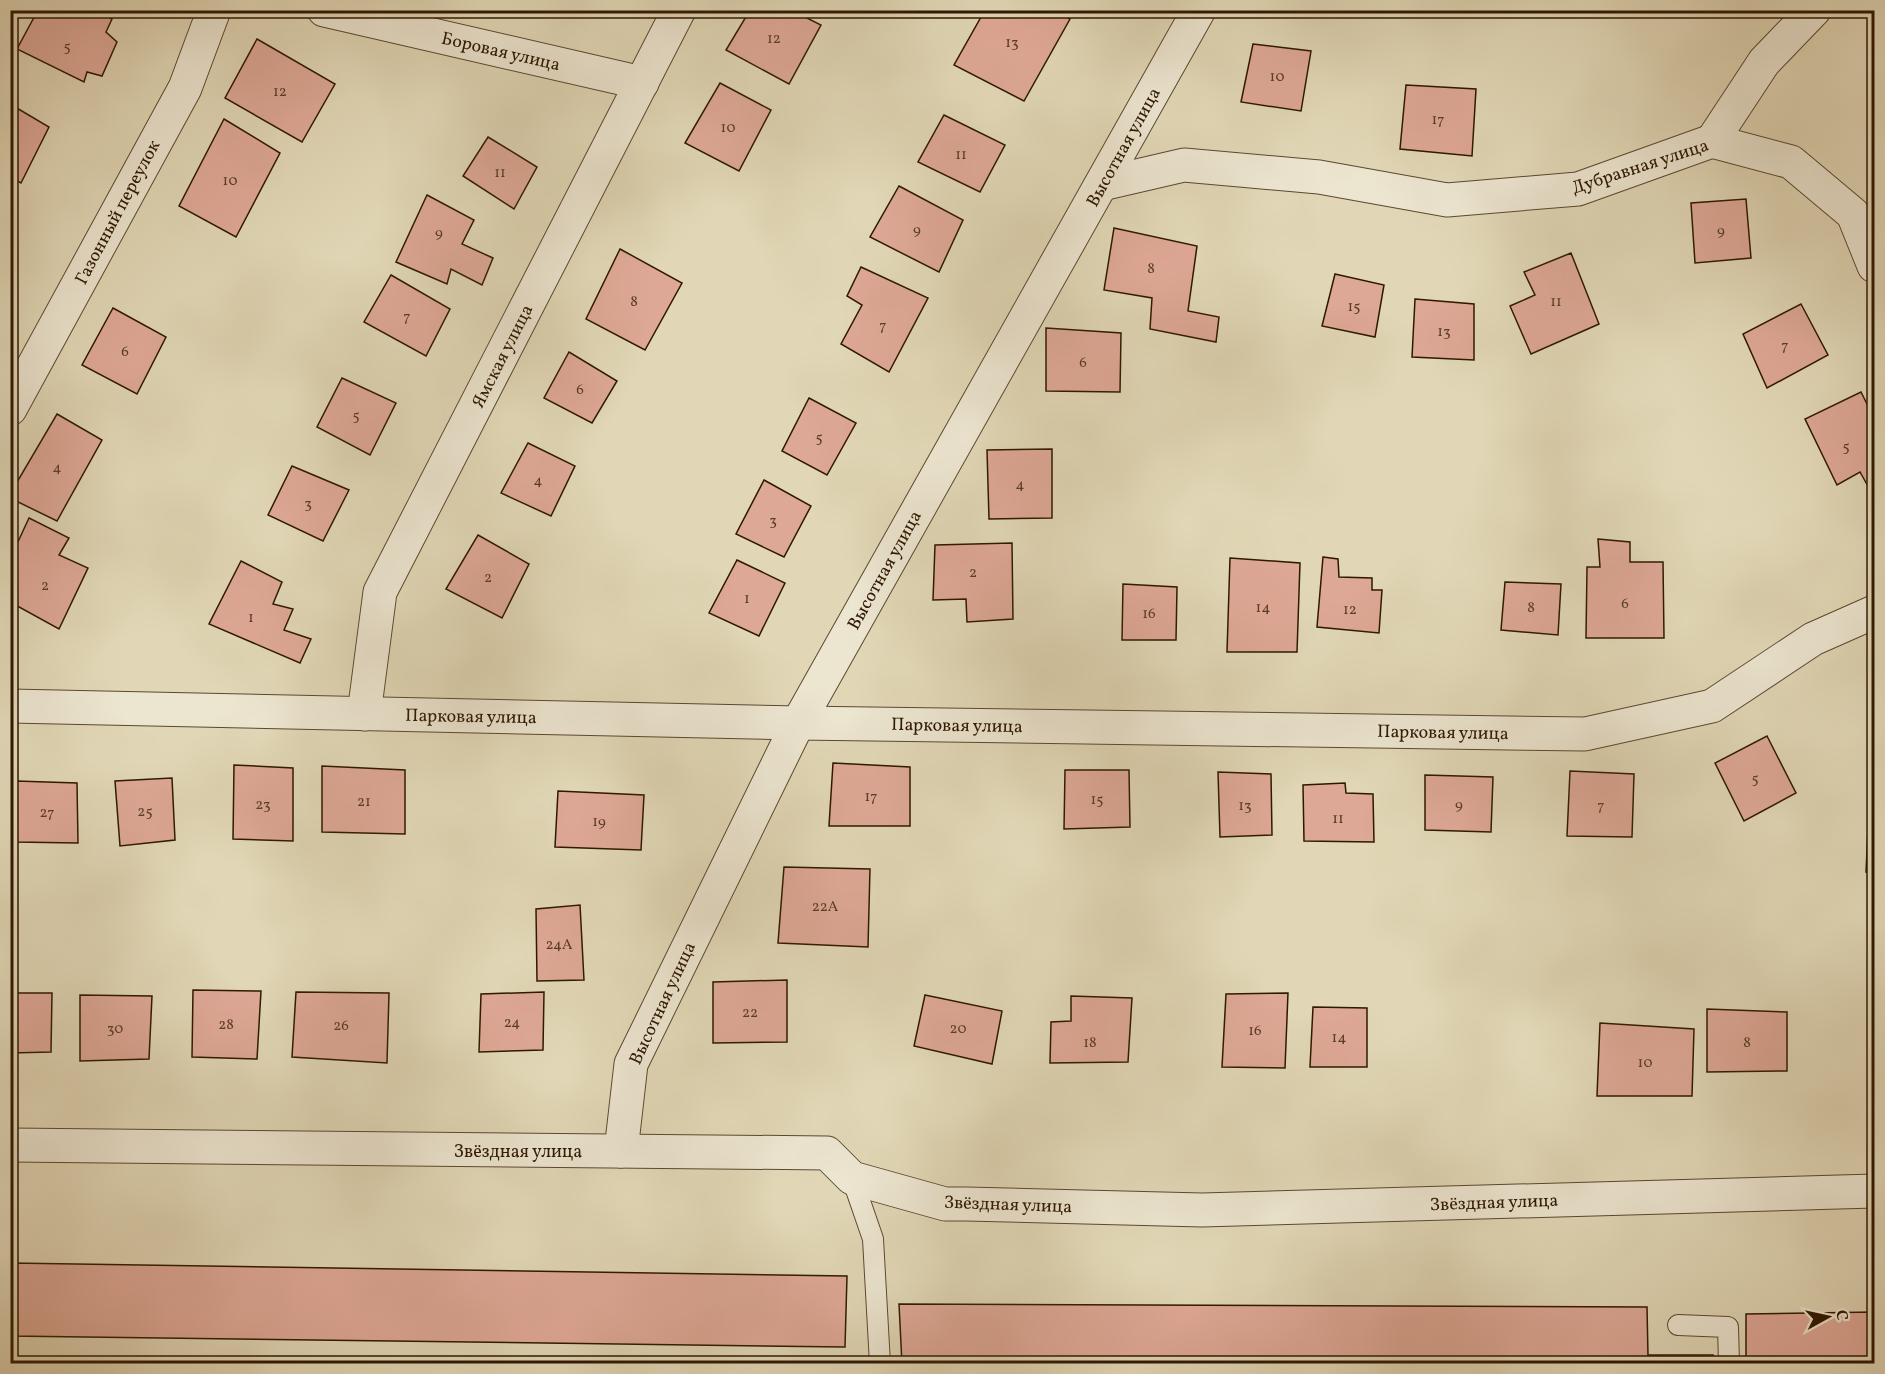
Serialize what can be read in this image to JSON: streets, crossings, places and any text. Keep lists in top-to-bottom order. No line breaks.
{"streets":{"street":["Боровая улица","Высотная улица","Дубравная улица","Газонный переулок","Ямская улица","Парковая улица","Звёздная улица"]},"crossings":[["Боровая улица","Ямская улица"],["Высотная улица","Дубравная улица"],["Высотная улица","Парковая улица"],["Высотная улица","Звёздная улица"],["Ямская улица","Парковая улица"]],"house_numbers":["12","13","5","10","12","17","10","11","11","10","9","9","9","8","8","11","15","7","7","13","7","6","6","6","5","5","5","4","4","4","3","3","2","2","2","1","6","14","8","12","16","1","5","17","15","21","23","9","13","7","25","27","11","19","22А","24А","22","24","28","26","30","20","16","14","18","8","10"],"north":"right"}
